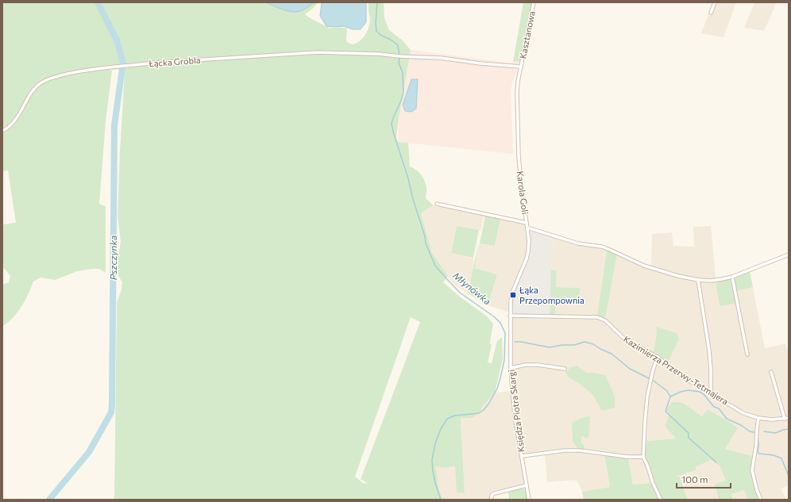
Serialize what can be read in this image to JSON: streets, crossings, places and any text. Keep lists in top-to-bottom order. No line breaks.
{"streets":{"street":["Kasztanowa","Łącka Grobla","Karola Goli","Kazimierza Przerwy-Tetmajera","Księdza Piotra Skargi"]},"crossings":[["Kasztanowa","Łącka Grobla"],["Kasztanowa","Karola Goli"],["Łącka Grobla","Karola Goli"],["Karola Goli","Kazimierza Przerwy-Tetmajera"],["Karola Goli","Księdza Piotra Skargi"],["Kazimierza Przerwy-Tetmajera","Księdza Piotra Skargi"]],"water":["Pszczynka","Młynówka"],"places":{"transit":["Łąka Przepompownia"]},"scale_bar":"100 m"}
